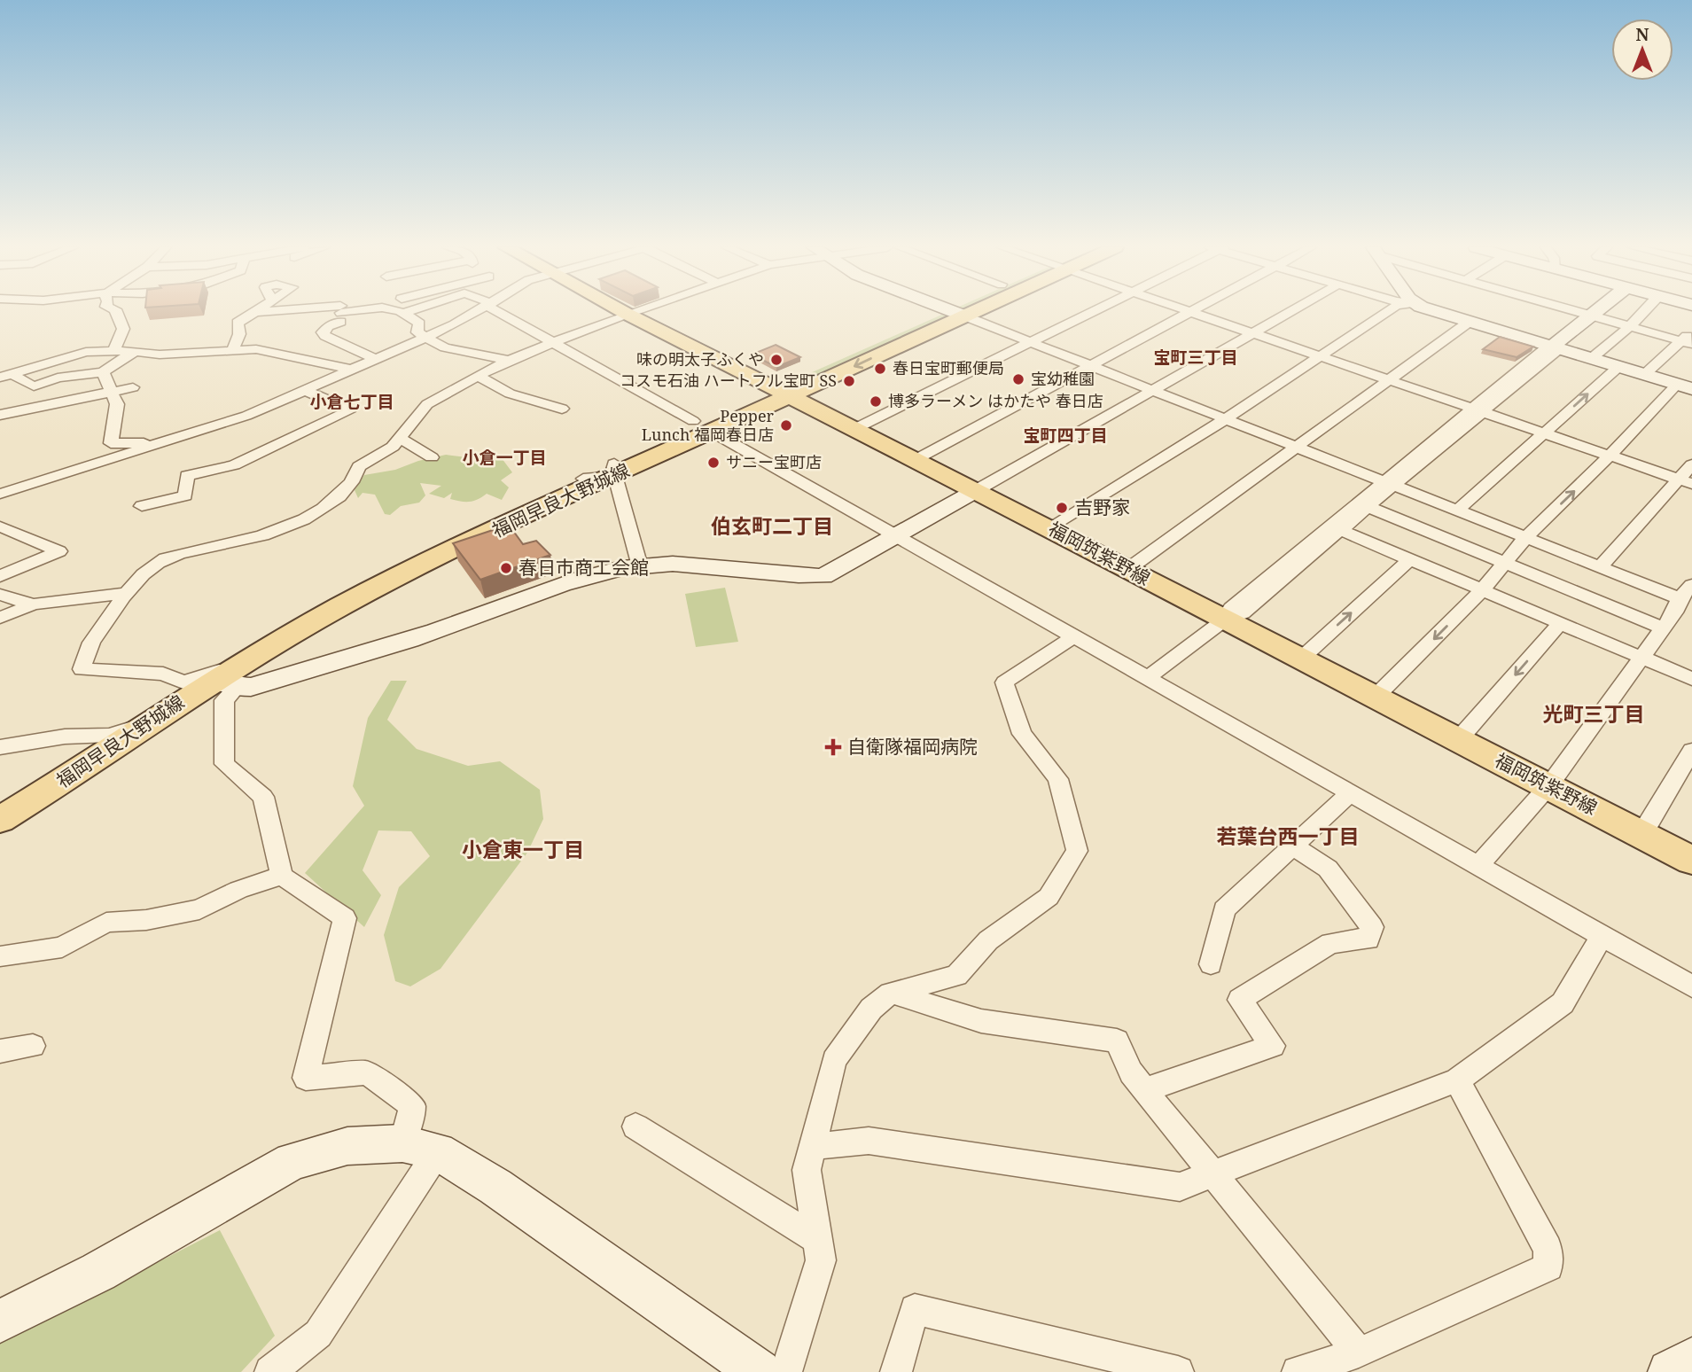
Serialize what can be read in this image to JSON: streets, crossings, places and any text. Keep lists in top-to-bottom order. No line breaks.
{"streets":{"main road":["福岡早良大野城線","福岡筑紫野線"]},"crossings":[["福岡早良大野城線","福岡筑紫野線"]],"districts":["宝町三丁目","小倉七丁目","宝町四丁目","小倉一丁目","伯玄町二丁目","光町三丁目","若葉台西一丁目","小倉東一丁目"],"places":{"other":["味の明太子ふくや","春日宝町郵便局","宝幼稚園","コスモ石油 ハートフル宝町 SS","博多ラーメン はかたや 春日店","Pepper Lunch 福岡春日店","サニー宝町店","吉野家","春日市商工会館"],"health":["自衛隊福岡病院"]},"north":"top"}
